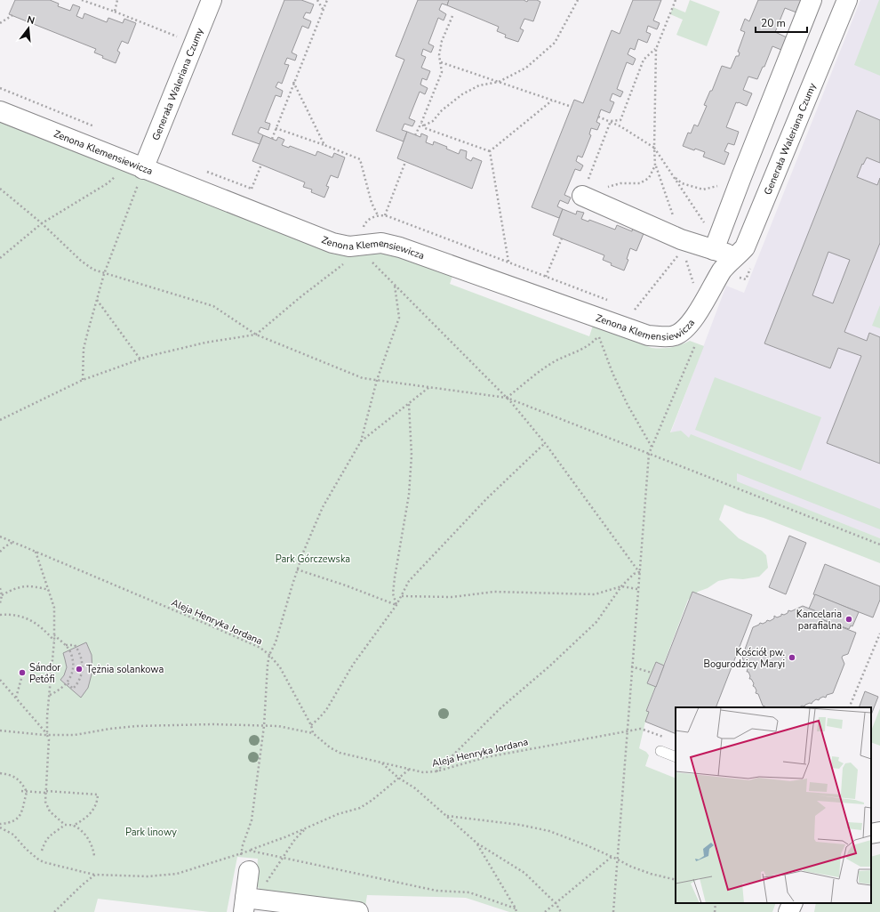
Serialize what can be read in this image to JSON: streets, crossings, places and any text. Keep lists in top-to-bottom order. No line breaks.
{"streets":{"street":["Generała Waleriana Czumy","Zenona Klemensiewicza"],"path":["Aleja Henryka Jordana"]},"crossings":[["Generała Waleriana Czumy","Zenona Klemensiewicza"]],"parks":["Park Górczewska","Park linowy"],"places":["Kancelaria parafialna","Kościół pw. Bogurodzicy Maryi","Tężnia solankowa","Sándor Petőfi"],"scale_bar":"20 m","north":"top"}
